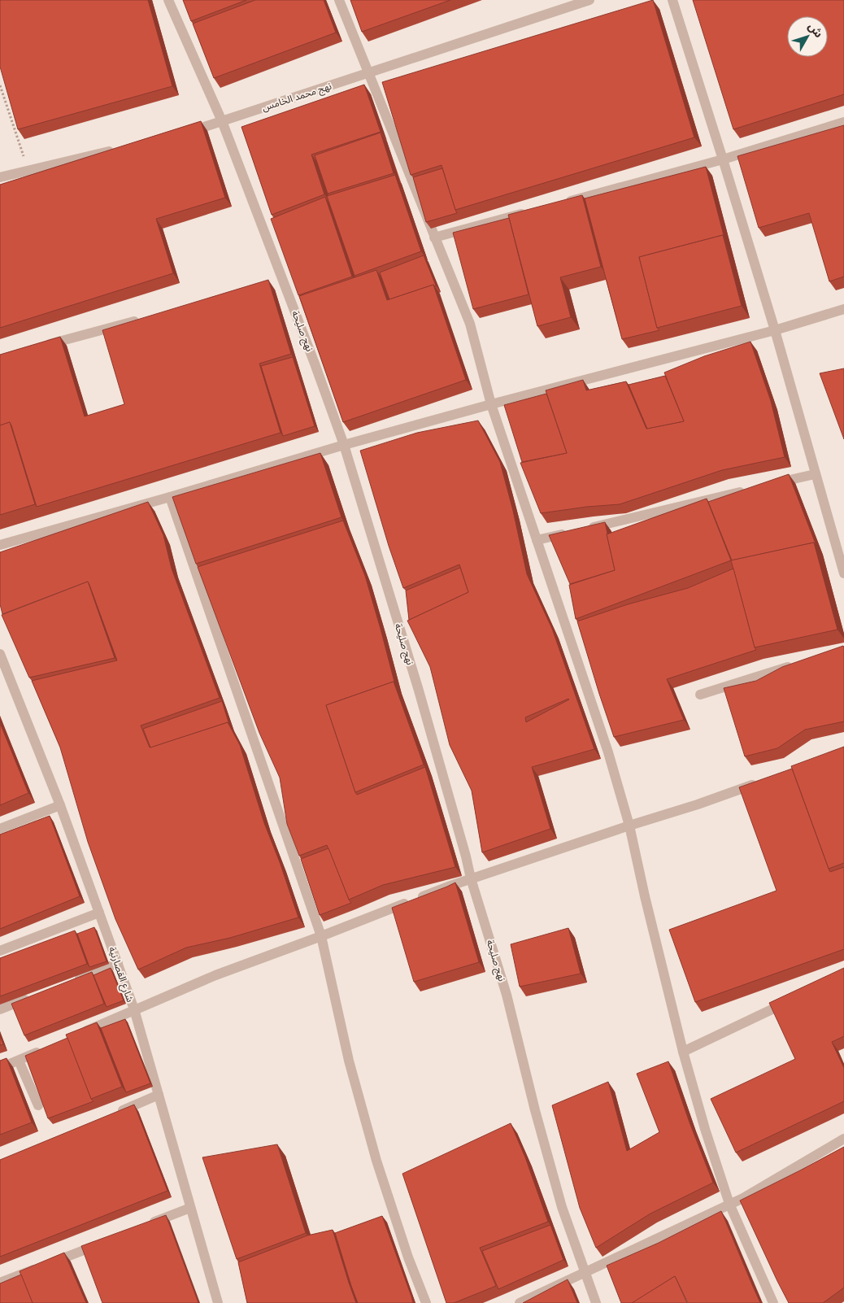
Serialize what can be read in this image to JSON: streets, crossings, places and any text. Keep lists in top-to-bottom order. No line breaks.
{"streets":{"street":["نهج محمد الخامس","نهج صليحة","شارع القصارنية"]},"crossings":[["نهج محمد الخامس","نهج صليحة"]],"north":"top right"}
